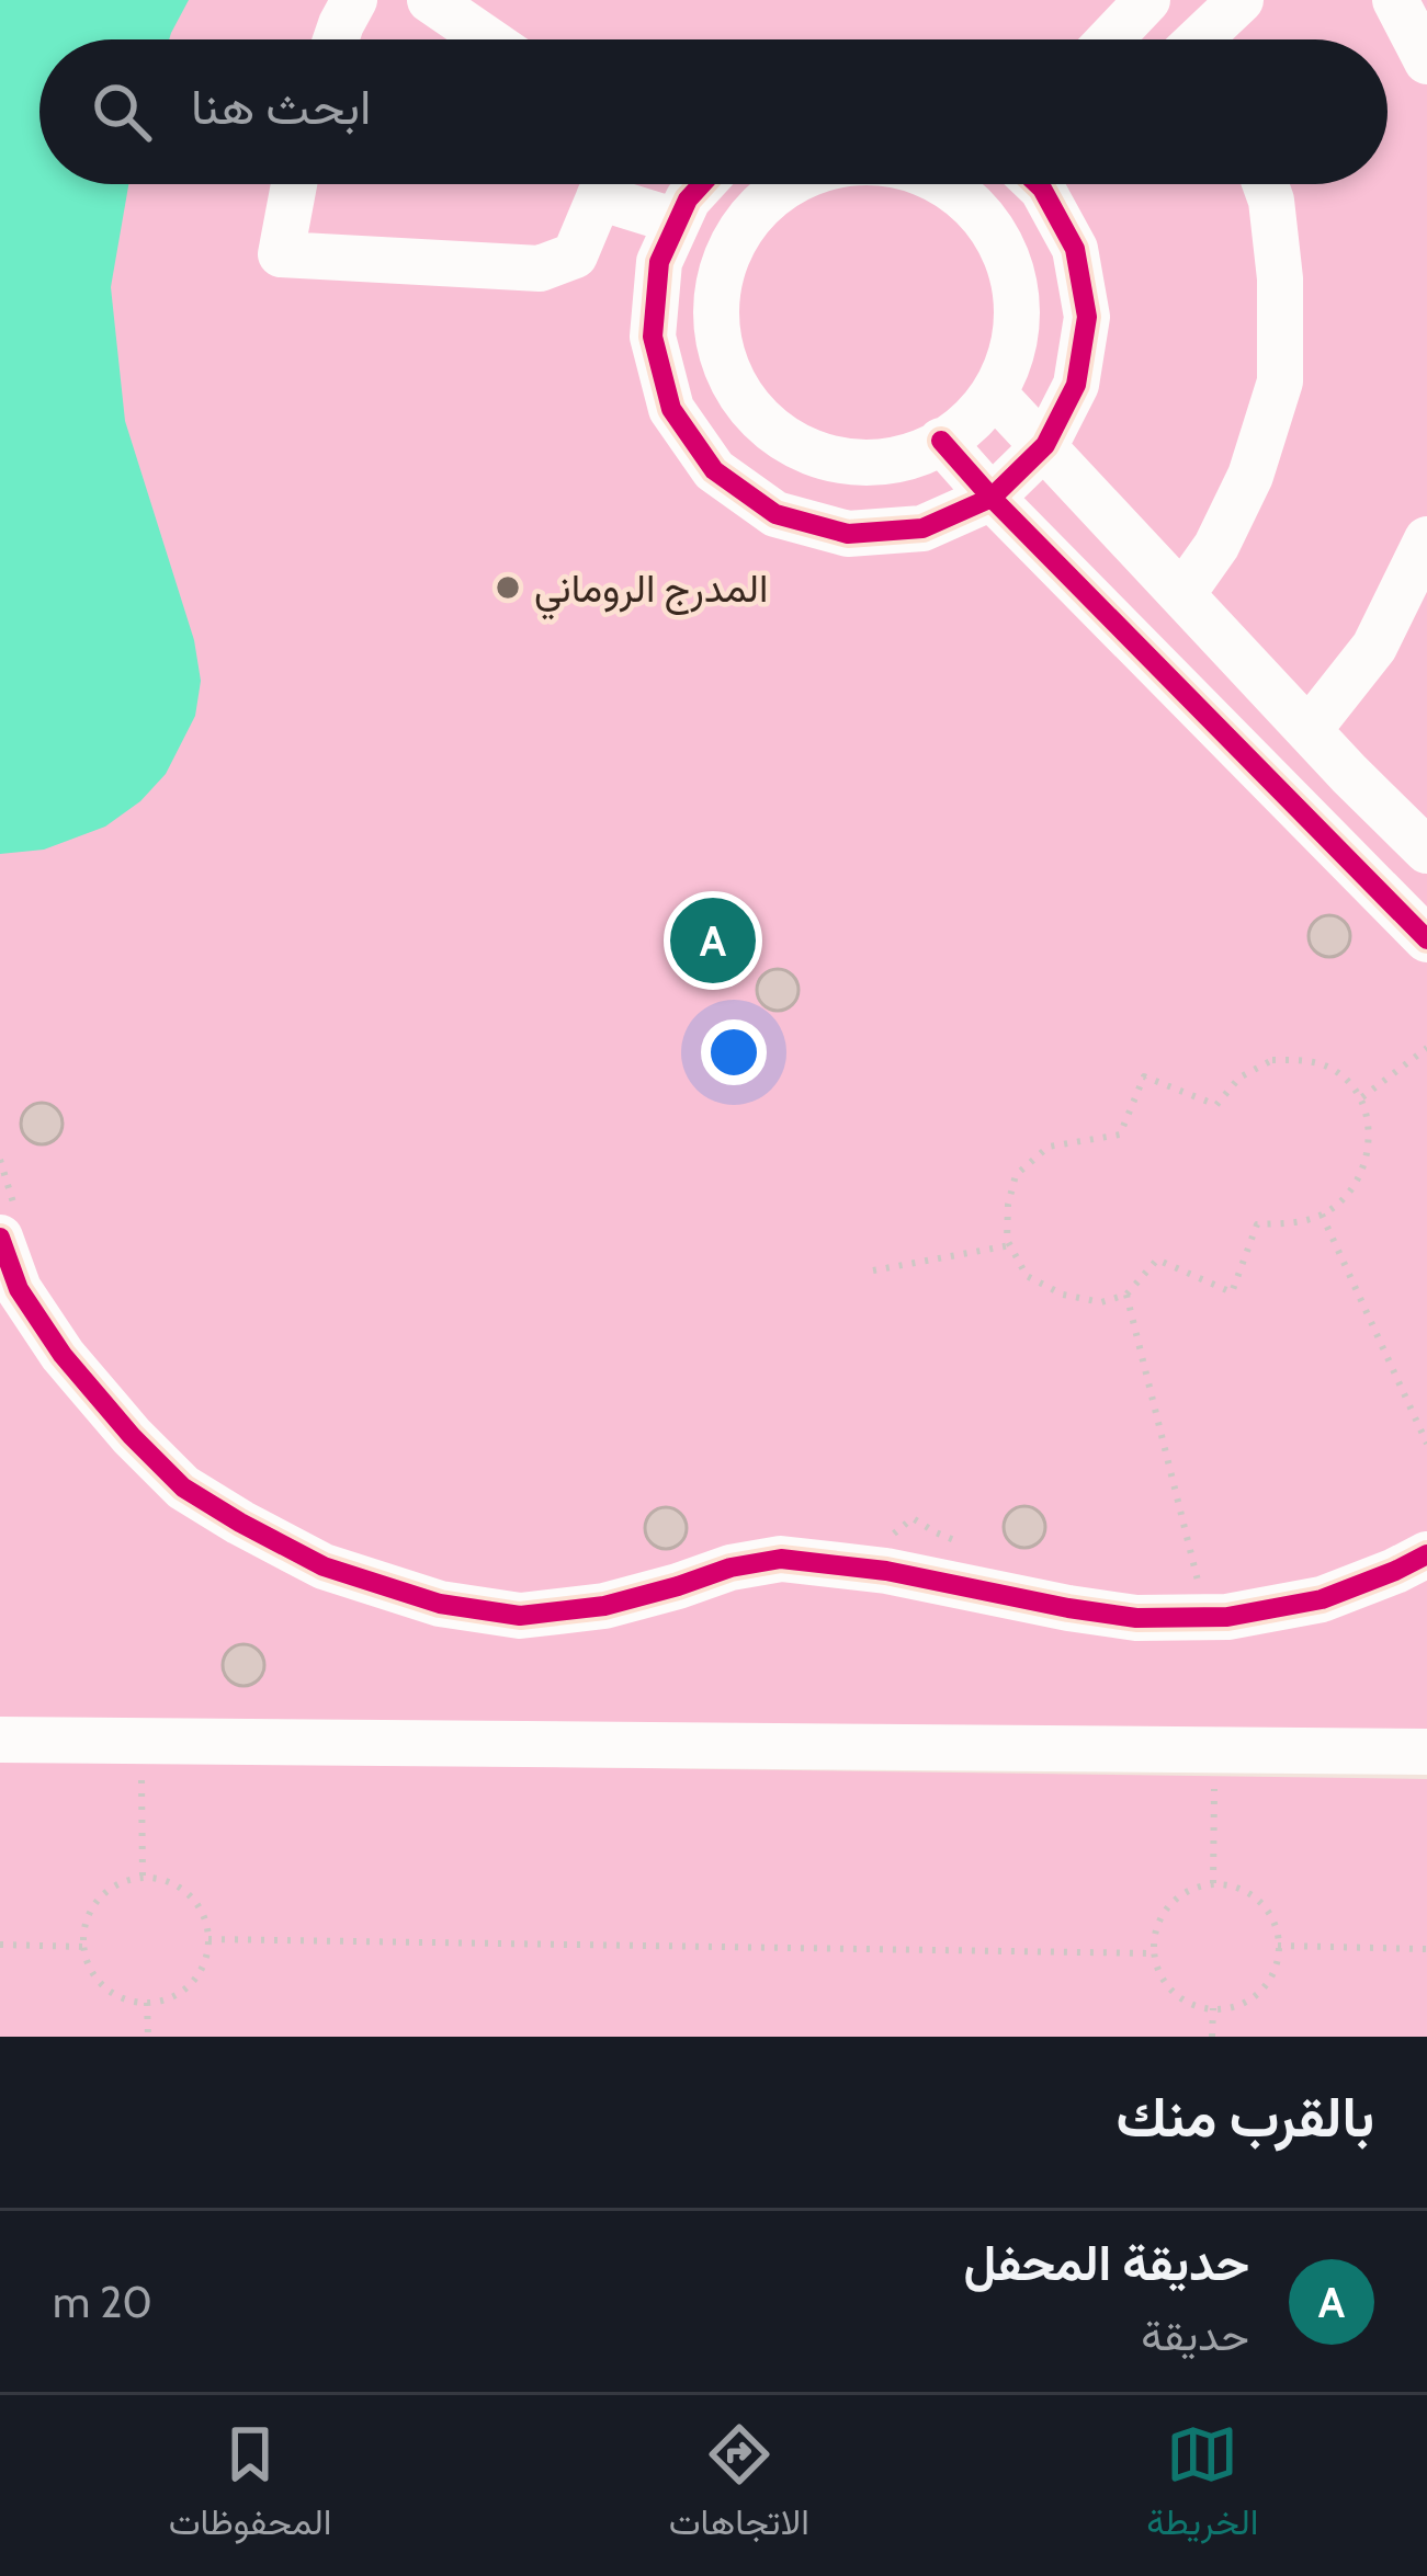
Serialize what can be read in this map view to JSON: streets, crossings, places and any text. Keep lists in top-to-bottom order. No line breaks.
{"places":["المدرج الروماني"],"page":{"search":"ابحث هنا","pins":"A","heading":"بالقرب منك","list":[{"mark":"A","name":"حديقة المحفل","note":"حديقة","value":"20 m"}],"nav":["الخريطة","الاتجاهات","المحفوظات"]}}
